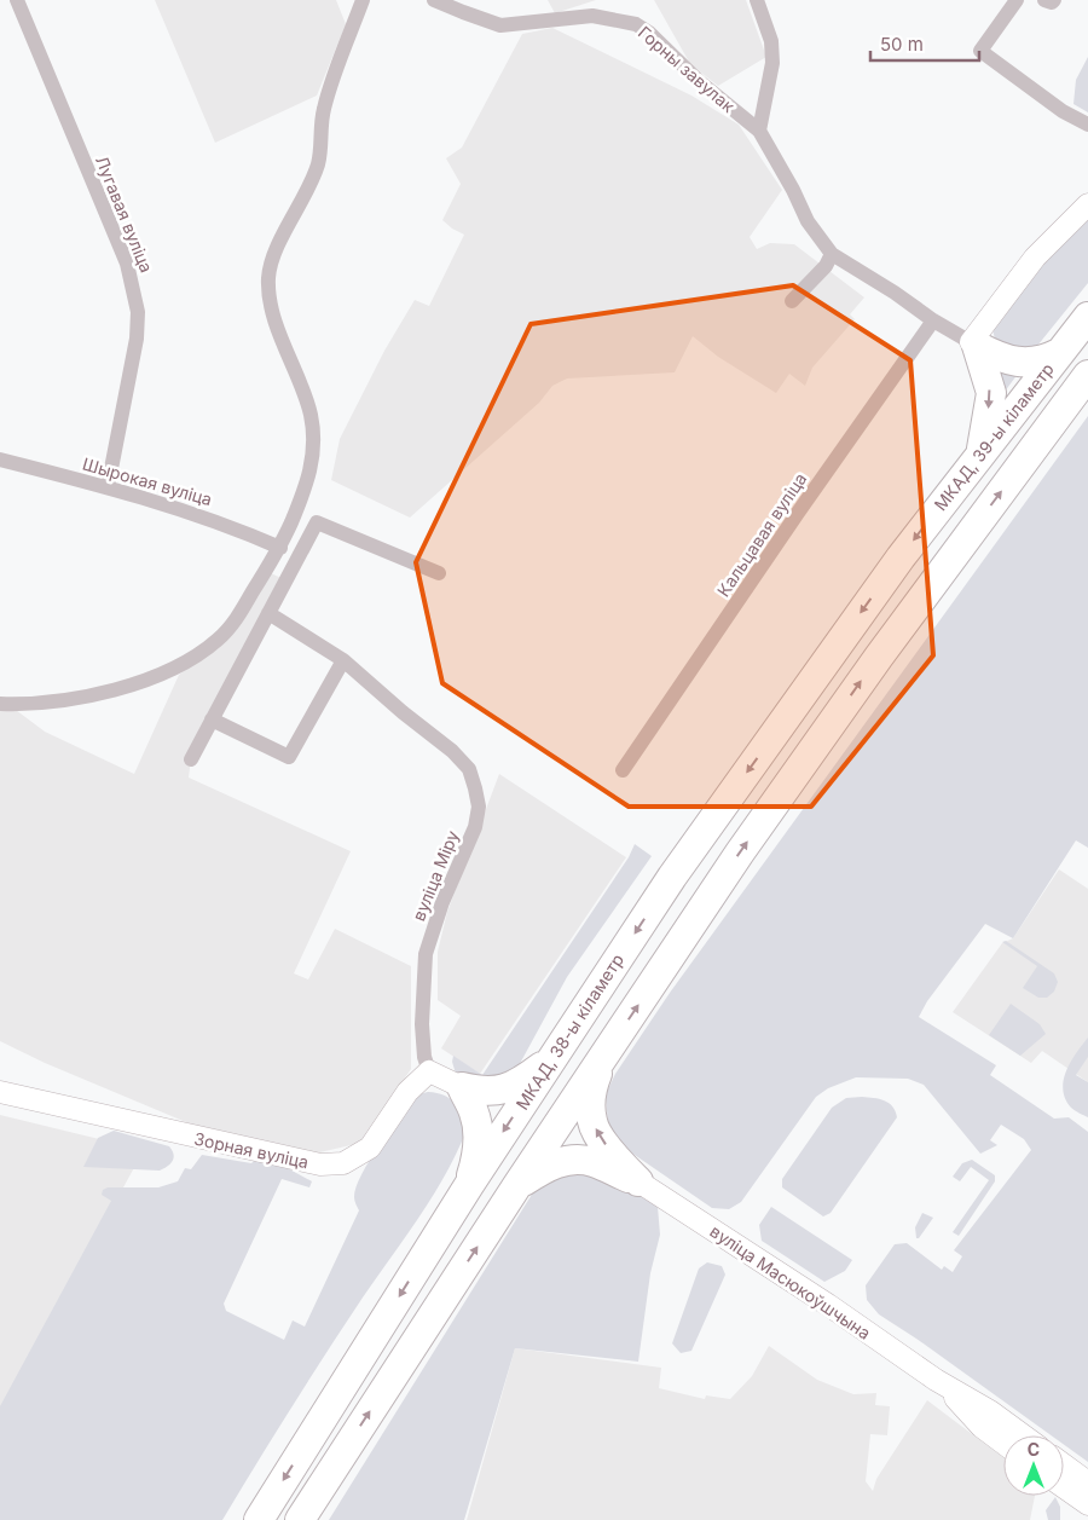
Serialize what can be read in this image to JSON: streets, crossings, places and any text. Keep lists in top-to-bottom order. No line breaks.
{"streets":{"highway":["МКАД, 39-ы кіламетр","МКАД, 38-ы кіламетр"],"street":["Горны завулак","Лугавая вуліца","Шырокая вуліца","Кальцавая вуліца","вуліца Міру","Зорная вуліца","вуліца Масюкоўшчына"]},"crossings":[["Горны завулак","Кальцавая вуліца"],["Лугавая вуліца","Шырокая вуліца"],["МКАД, 39-ы кіламетр","МКАД, 38-ы кіламетр"],["вуліца Міру","Зорная вуліца"]],"scale_bar":"50 m","north":"top"}
